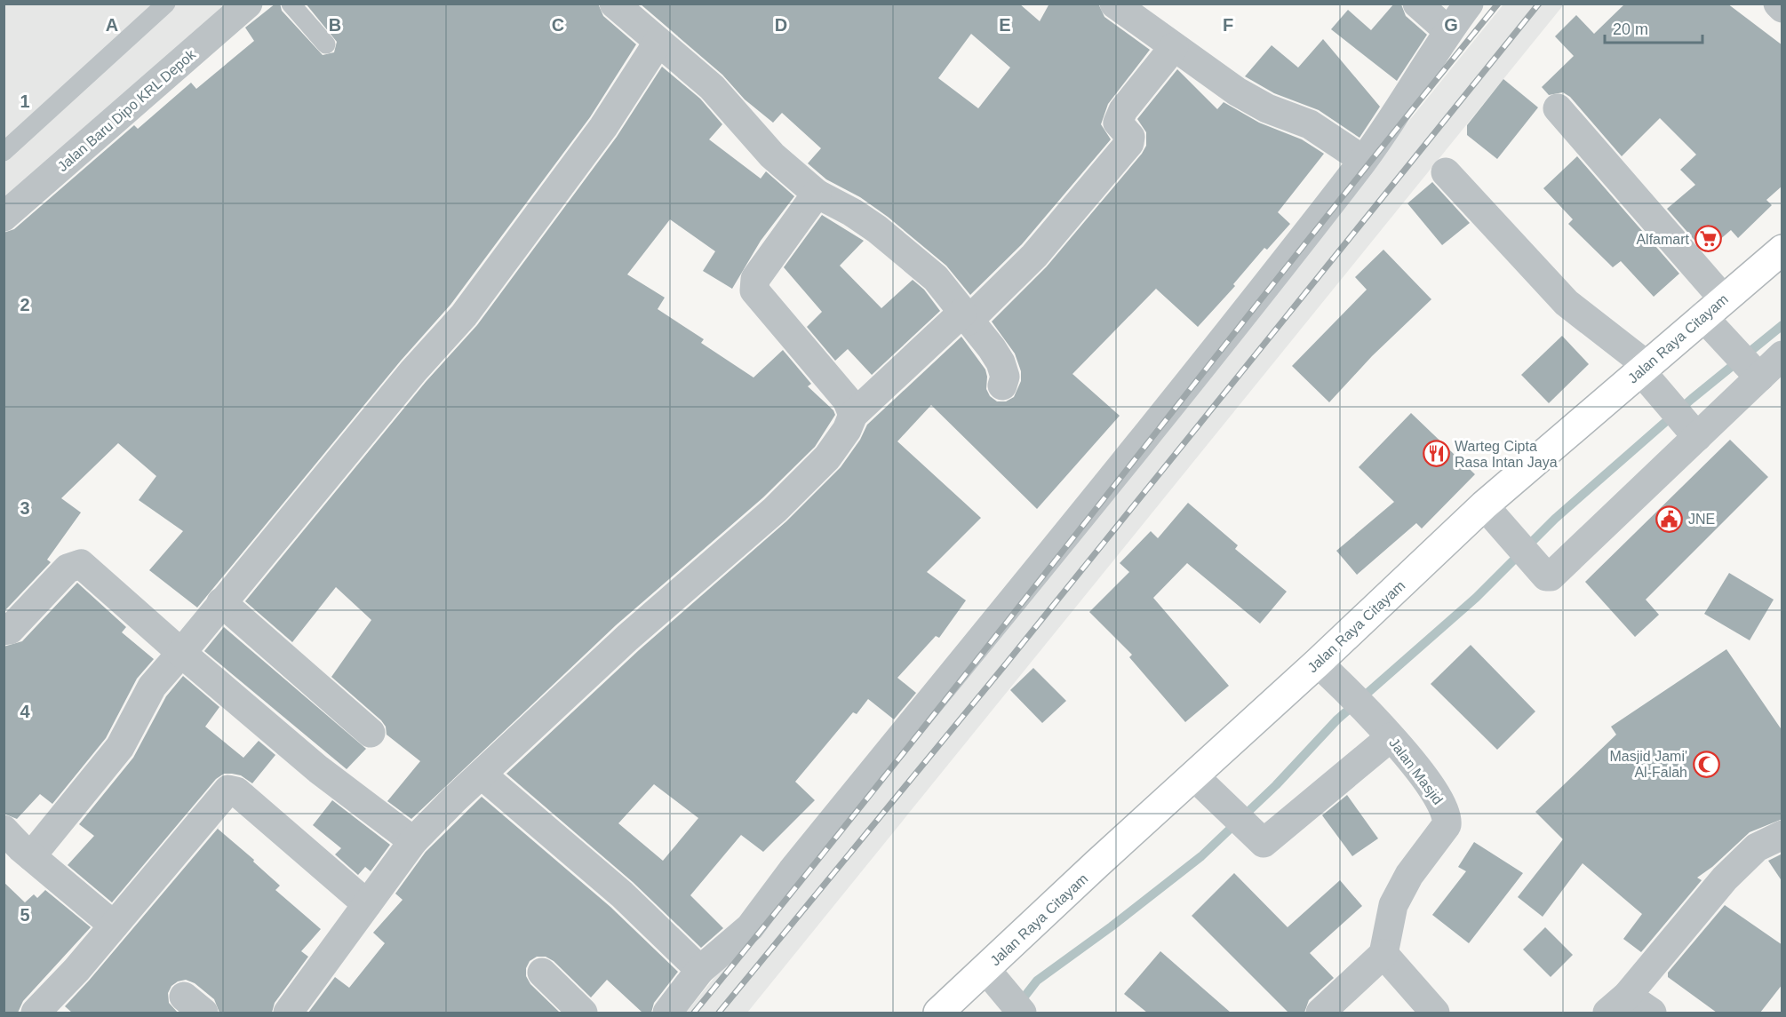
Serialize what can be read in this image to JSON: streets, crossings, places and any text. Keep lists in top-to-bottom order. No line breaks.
{"streets":{"main road":["Jalan Raya Citayam"],"street":["Jalan Baru Dipo KRL Depok","Jalan Masjid"]},"crossings":[["Jalan Raya Citayam","Jalan Masjid"]],"places":{"supermarket":["Alfamart"],"restaurant":["Warteg Cipta Rasa Intan Jaya"],"public building":["JNE"],"mosque":["Masjid Jami' Al-Falah"]},"scale_bar":"20 m","grid":{"columns":["A","B","C","D","E","F","G"],"rows":["1","2","3","4","5"]}}
